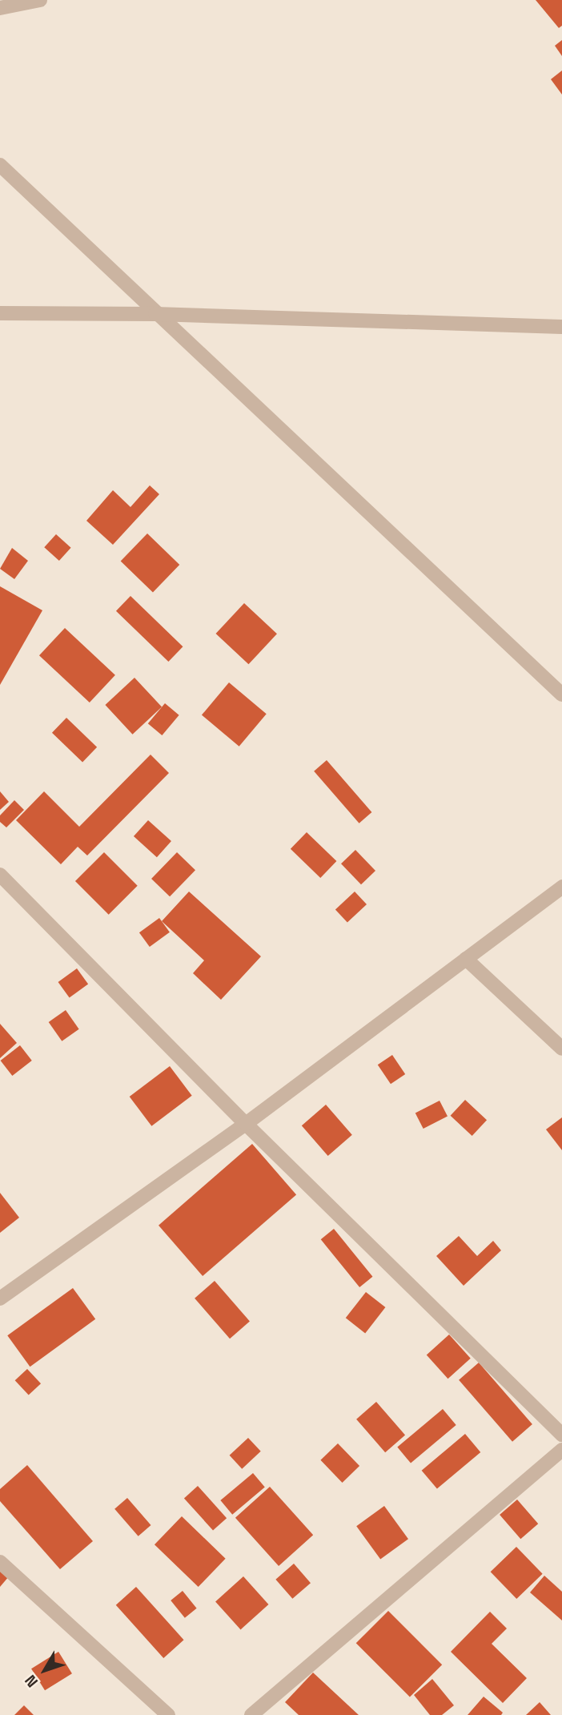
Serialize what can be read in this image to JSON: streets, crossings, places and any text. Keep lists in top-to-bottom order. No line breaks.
{"north":"bottom left"}
